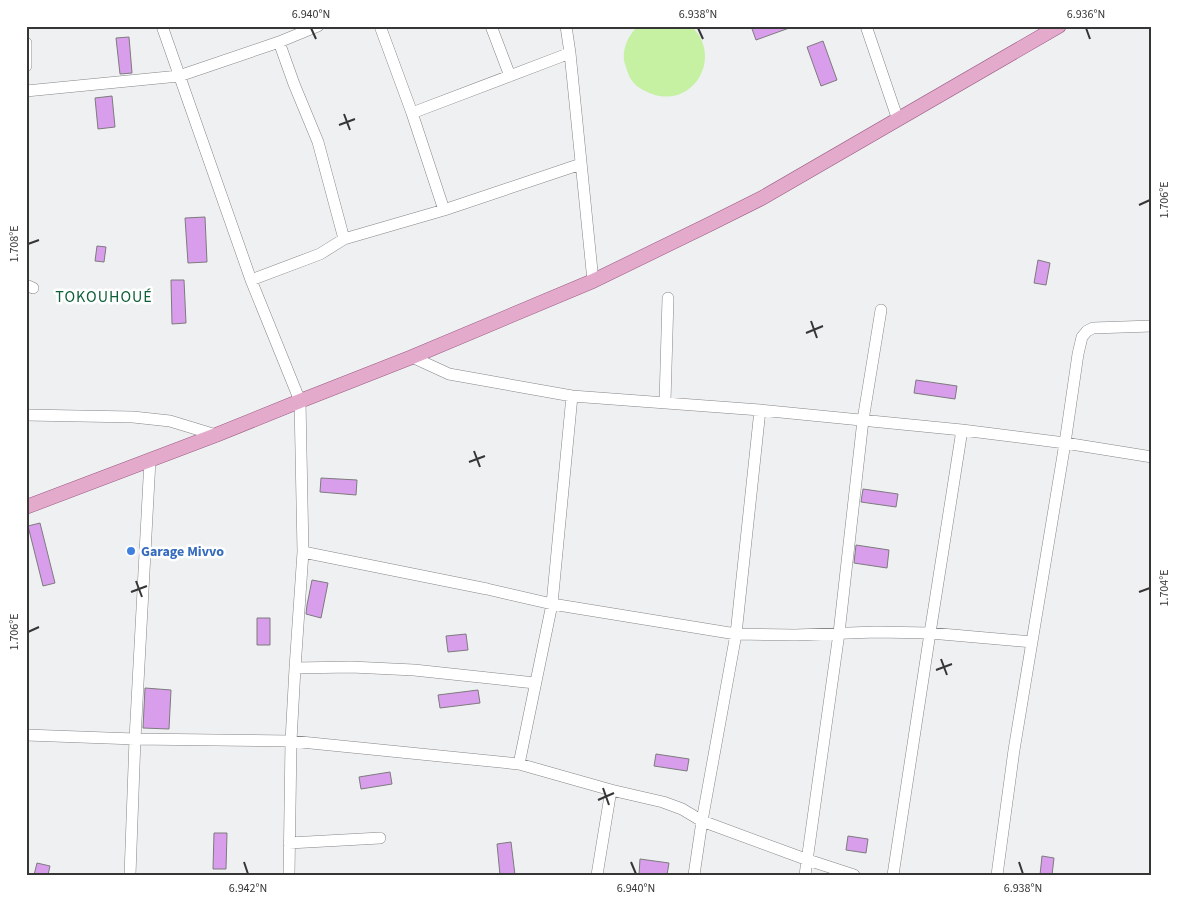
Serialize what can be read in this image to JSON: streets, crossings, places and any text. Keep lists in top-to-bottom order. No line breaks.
{"districts":["TOKOUHOUÉ"],"places":["Garage Mivvo"],"coordinates":["6.940°N","6.938°N","6.936°N","1.706°E","1.708°E","1.704°E","6.942°N"]}
